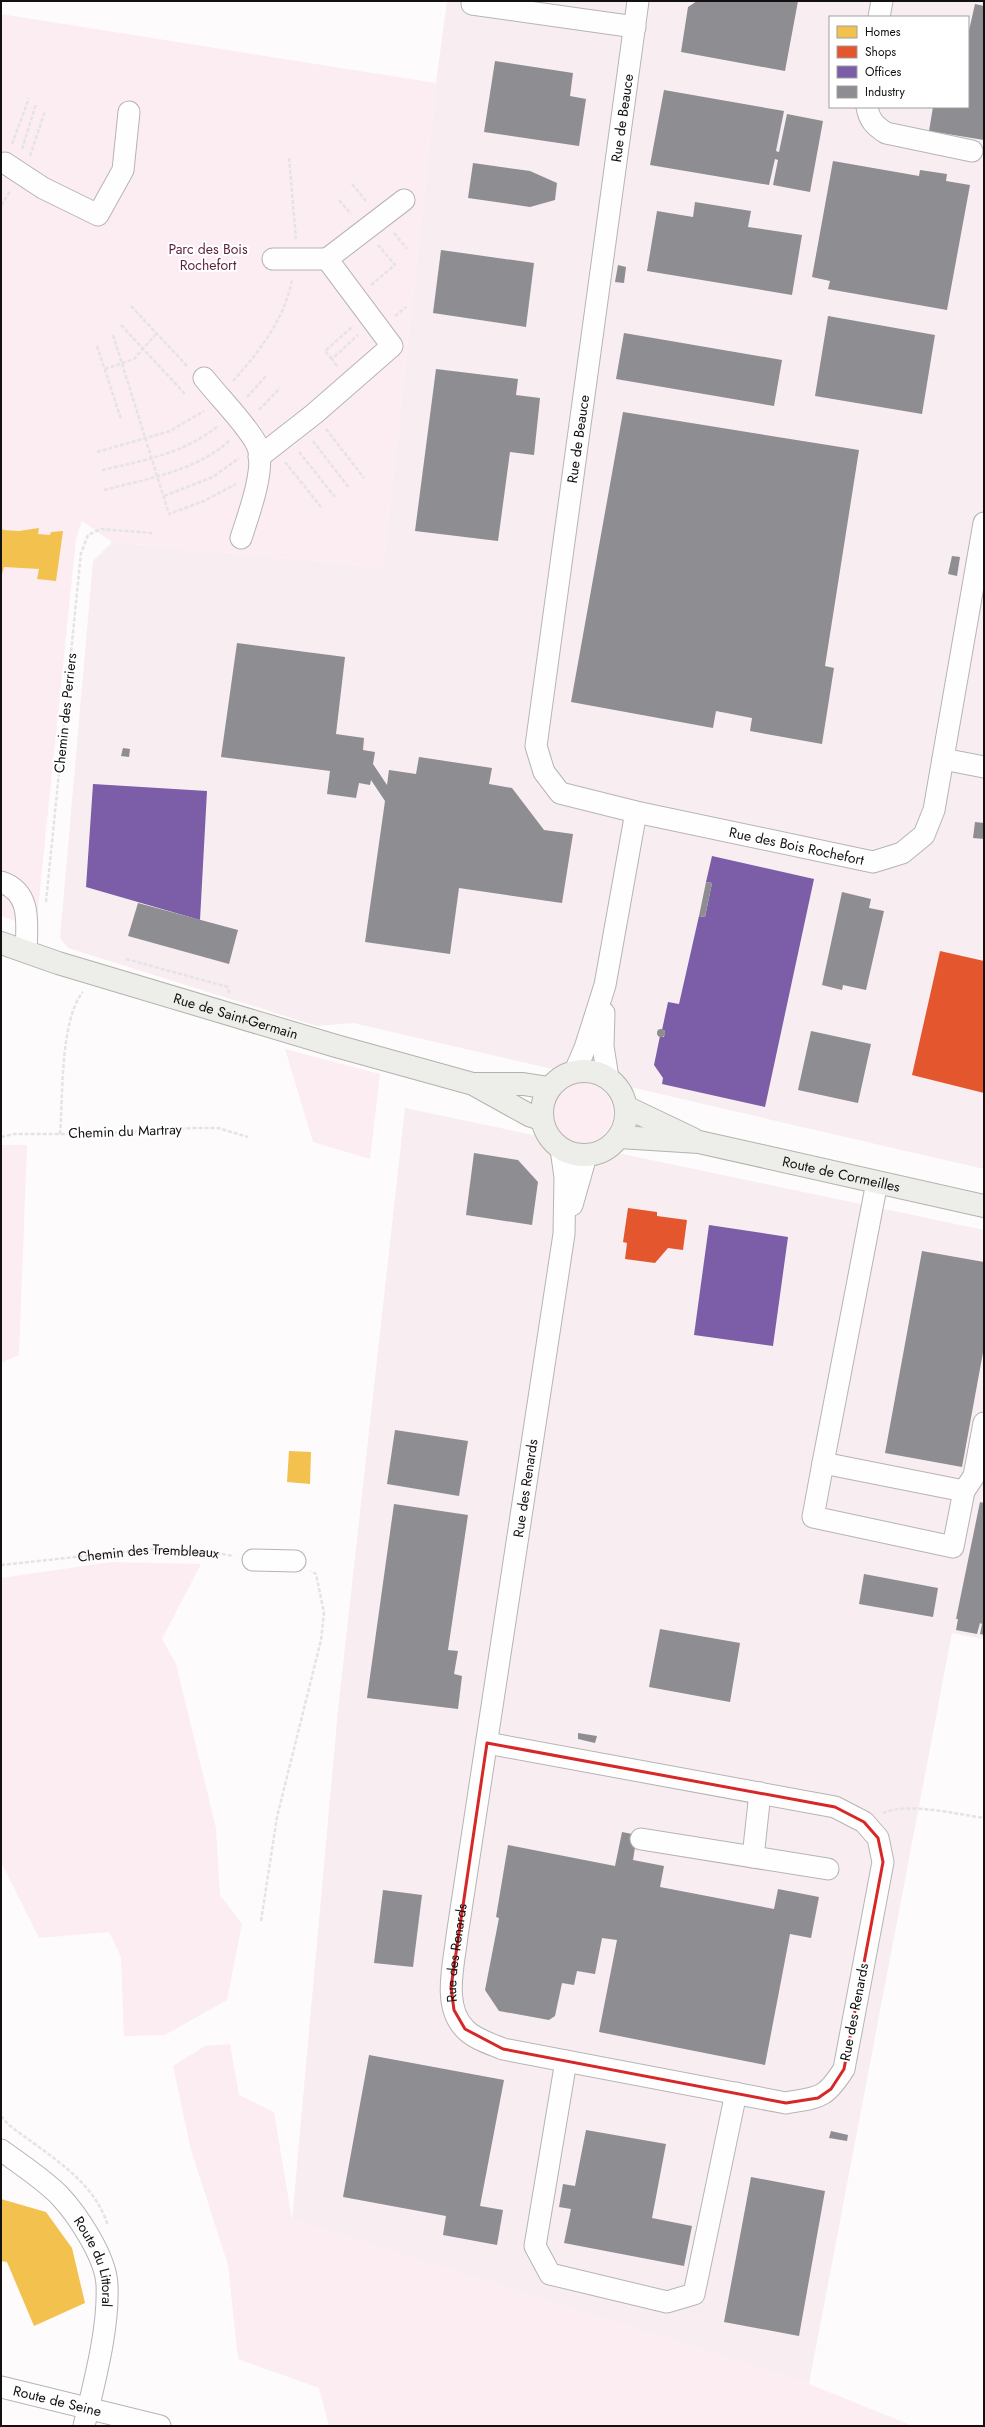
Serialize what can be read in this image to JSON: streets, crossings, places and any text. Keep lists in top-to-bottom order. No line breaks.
{"streets":{"main road":["Rue de Saint-Germain","Route de Cormeilles"],"street":["Rue de Beauce","Rue des Bois Rochefort","Rue des Renards","Route du Littoral","Route de Seine"],"path":["Chemin des Perriers","Chemin du Martray","Chemin des Trembleaux"]},"crossings":[["Rue de Beauce","Rue des Bois Rochefort"],["Rue de Saint-Germain","Route de Cormeilles"],["Rue de Saint-Germain","Rue des Renards"],["Route de Cormeilles","Rue des Renards"],["Route du Littoral","Route de Seine"]],"parks":["Parc des Bois Rochefort"],"legend":["Homes","Shops","Offices","Industry"]}
